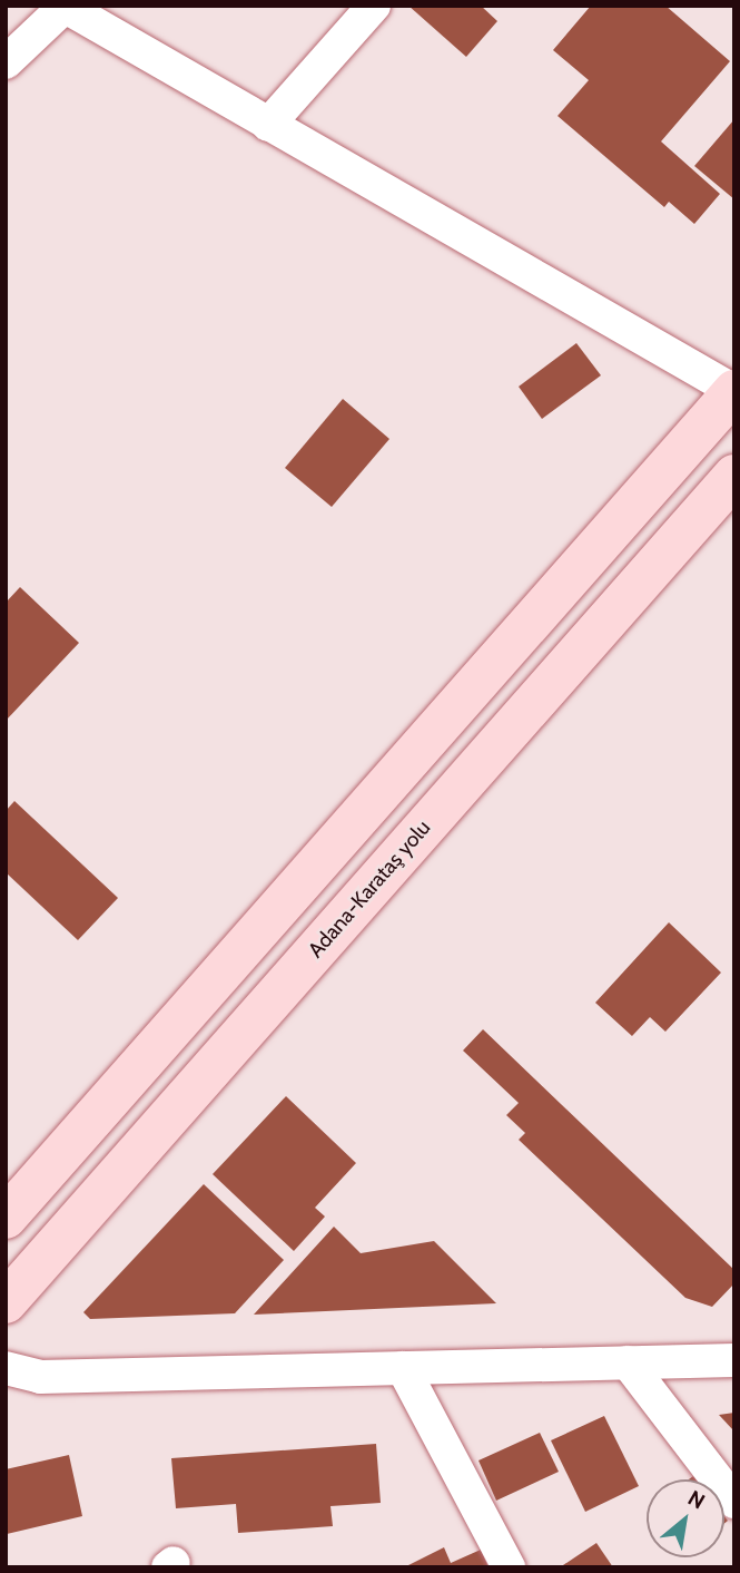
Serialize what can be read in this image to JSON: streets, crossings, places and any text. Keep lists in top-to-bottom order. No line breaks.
{"streets":{"main road":["Adana-Karataş yolu"]},"north":"top right"}
